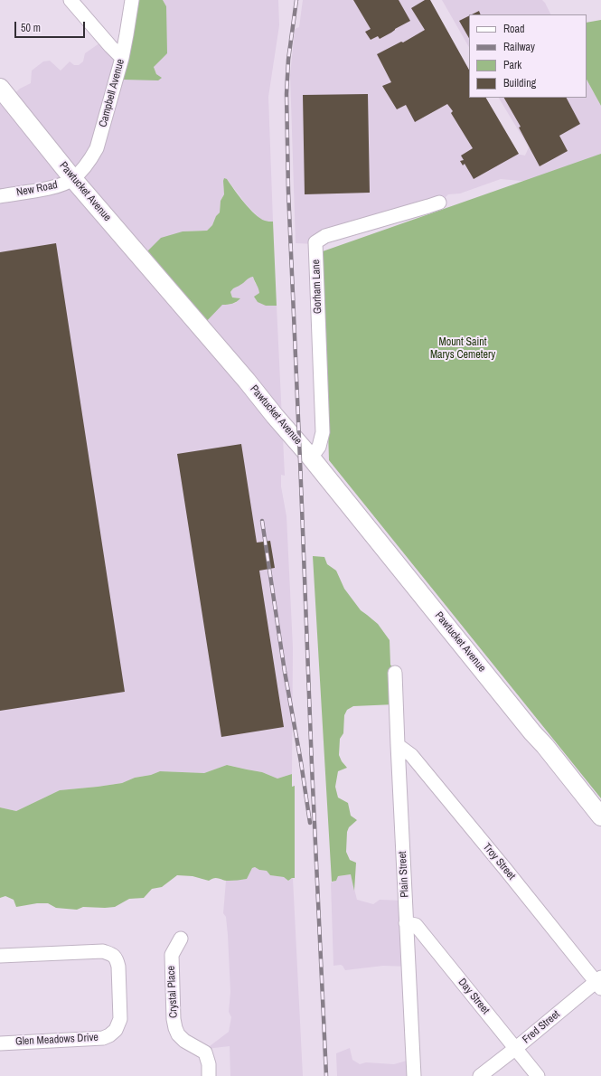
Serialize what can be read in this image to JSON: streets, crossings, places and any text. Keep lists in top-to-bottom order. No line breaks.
{"streets":{"main road":["Pawtucket Avenue"],"street":["Campbell Avenue","New Road","Gorham Lane","Troy Street","Plain Street","Crystal Place","Day Street","Fred Street","Glen Meadows Drive"]},"crossings":[["Campbell Avenue","New Road"],["Campbell Avenue","Pawtucket Avenue"],["New Road","Pawtucket Avenue"],["Pawtucket Avenue","Gorham Lane"],["Troy Street","Plain Street"],["Troy Street","Fred Street"],["Plain Street","Day Street"],["Day Street","Fred Street"]],"parks":["Mount Saint Marys Cemetery"],"legend":["Road","Railway","Park","Building"],"scale_bar":"50 m"}
